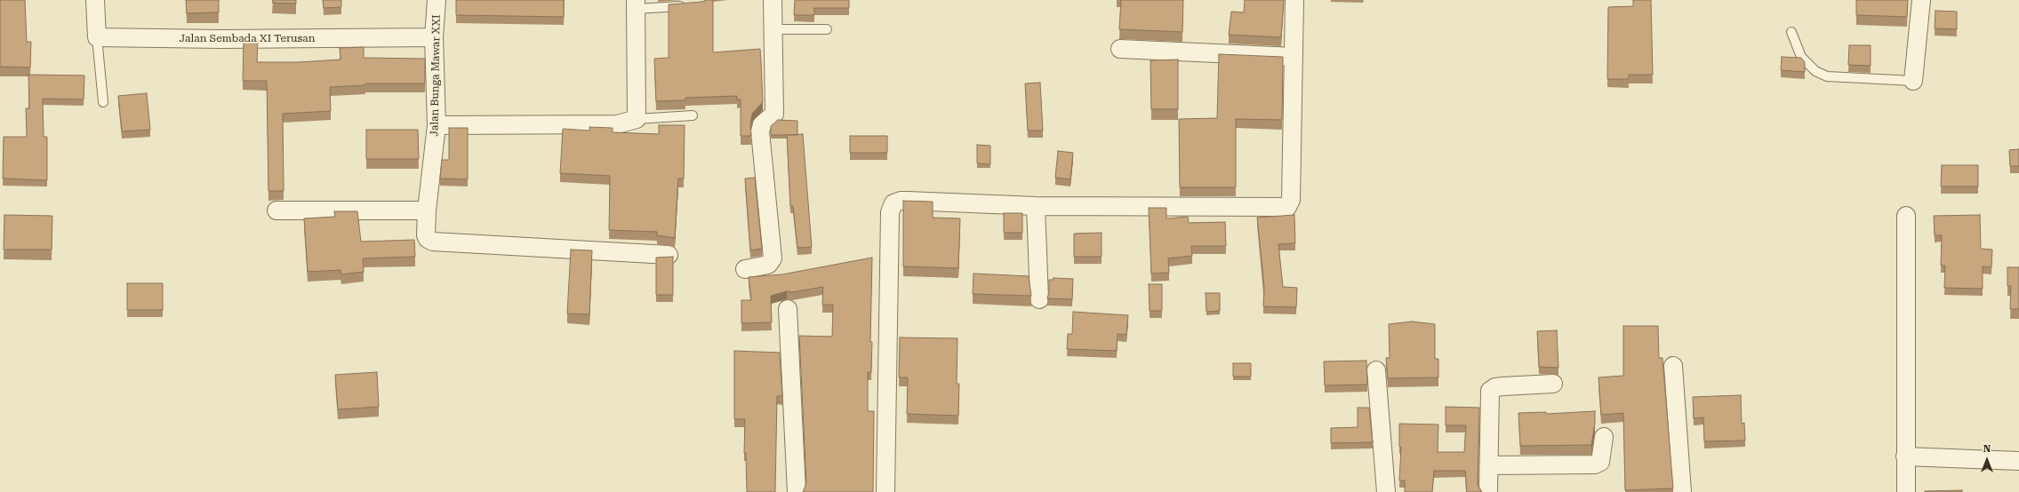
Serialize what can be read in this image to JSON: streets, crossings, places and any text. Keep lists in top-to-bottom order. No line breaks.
{"streets":{"street":["Jalan Sembada XI Terusan","Jalan Bunga Mawar XXI"]},"crossings":[["Jalan Sembada XI Terusan","Jalan Bunga Mawar XXI"]],"north":"top"}
